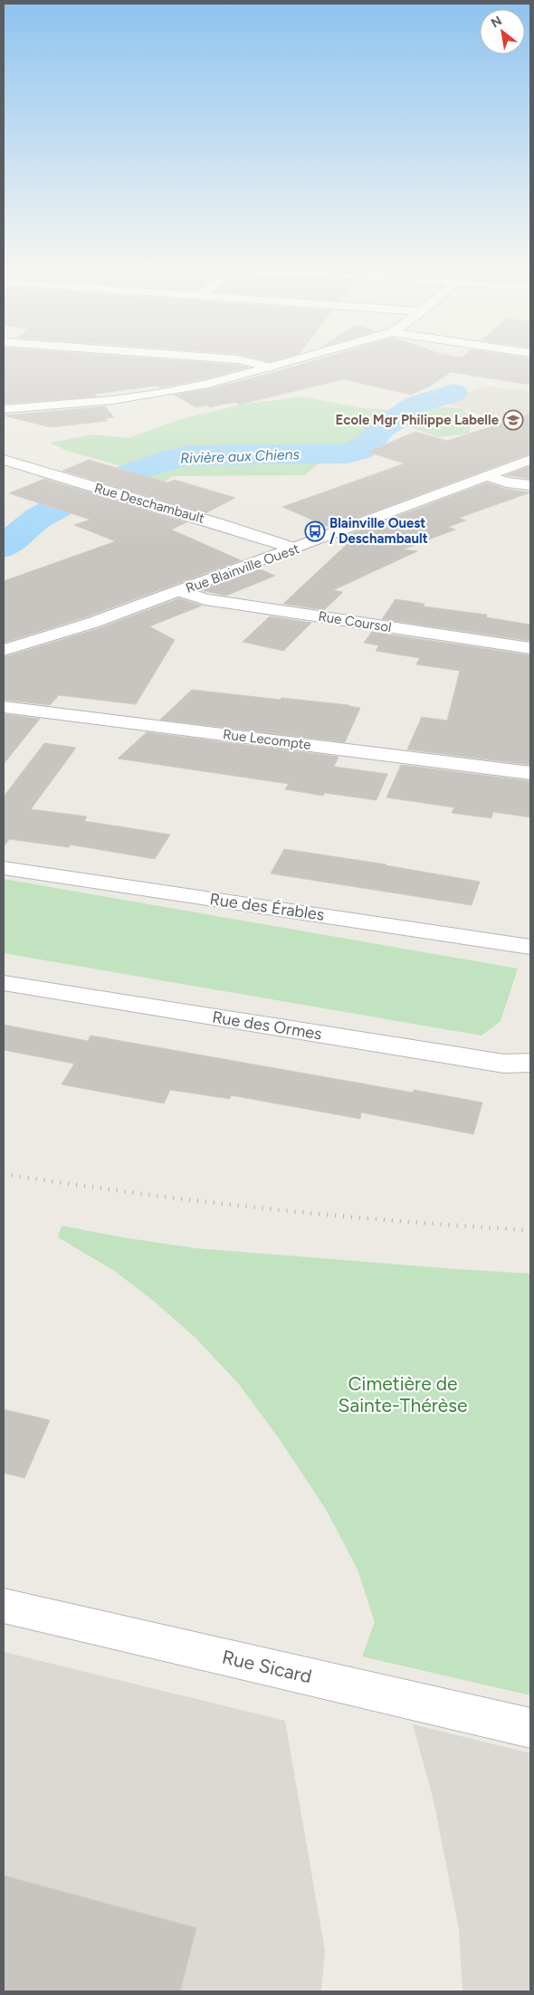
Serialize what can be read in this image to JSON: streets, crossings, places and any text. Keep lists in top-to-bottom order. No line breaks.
{"streets":{"street":["Rue Deschambault","Rue Blainville Ouest","Rue Coursol","Rue Lecompte","Rue des Érables","Rue des Ormes","Rue Sicard"]},"crossings":[["Rue Deschambault","Rue Blainville Ouest"],["Rue Blainville Ouest","Rue Coursol"]],"water":["Rivière aux Chiens"],"parks":["Cimetière de Sainte-Thérèse"],"places":{"school or university":["Ecole Mgr Philippe Labelle"],"bus stop":["Blainville Ouest / Deschambault"]},"north":"top left"}
